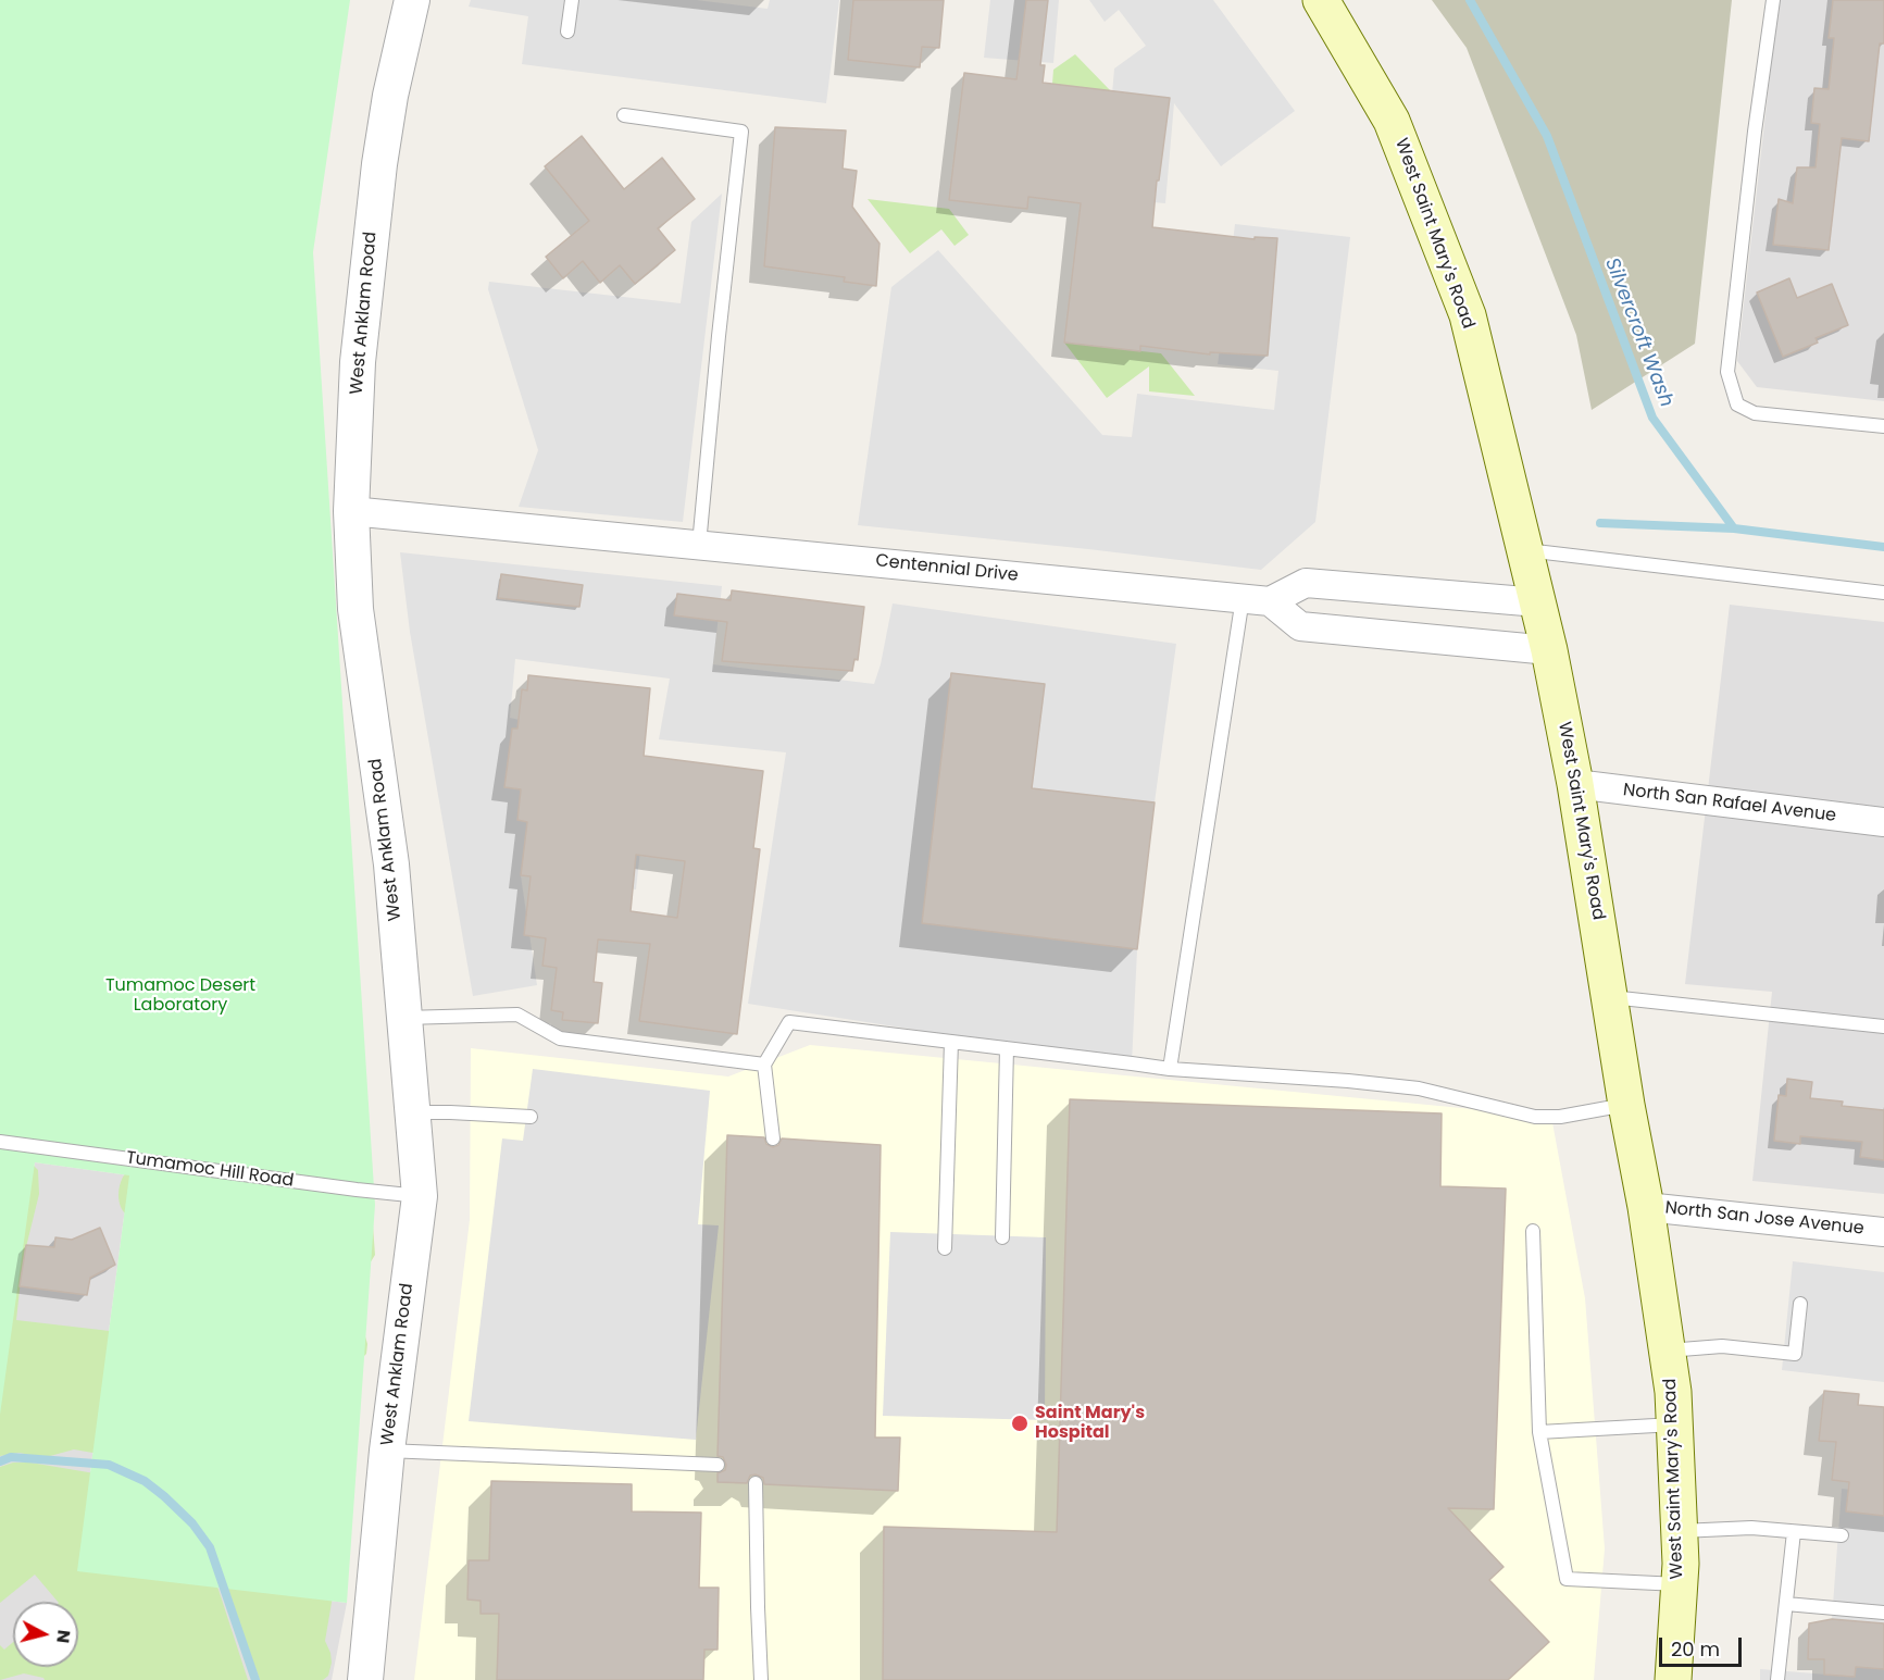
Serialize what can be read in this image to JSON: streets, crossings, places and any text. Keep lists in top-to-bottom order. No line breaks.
{"streets":{"main road":["West Saint Mary's Road"],"street":["West Anklam Road","Centennial Drive","North San Rafael Avenue","North San Jose Avenue"],"lane":["Tumamoc Hill Road"]},"crossings":[["West Saint Mary's Road","North San Rafael Avenue"],["West Saint Mary's Road","North San Jose Avenue"],["West Anklam Road","Centennial Drive"],["West Anklam Road","Tumamoc Hill Road"]],"water":["Silvercroft Wash"],"parks":["Tumamoc Desert Laboratory"],"places":["Saint Mary's Hospital"],"scale_bar":"20 m","north":"right"}
